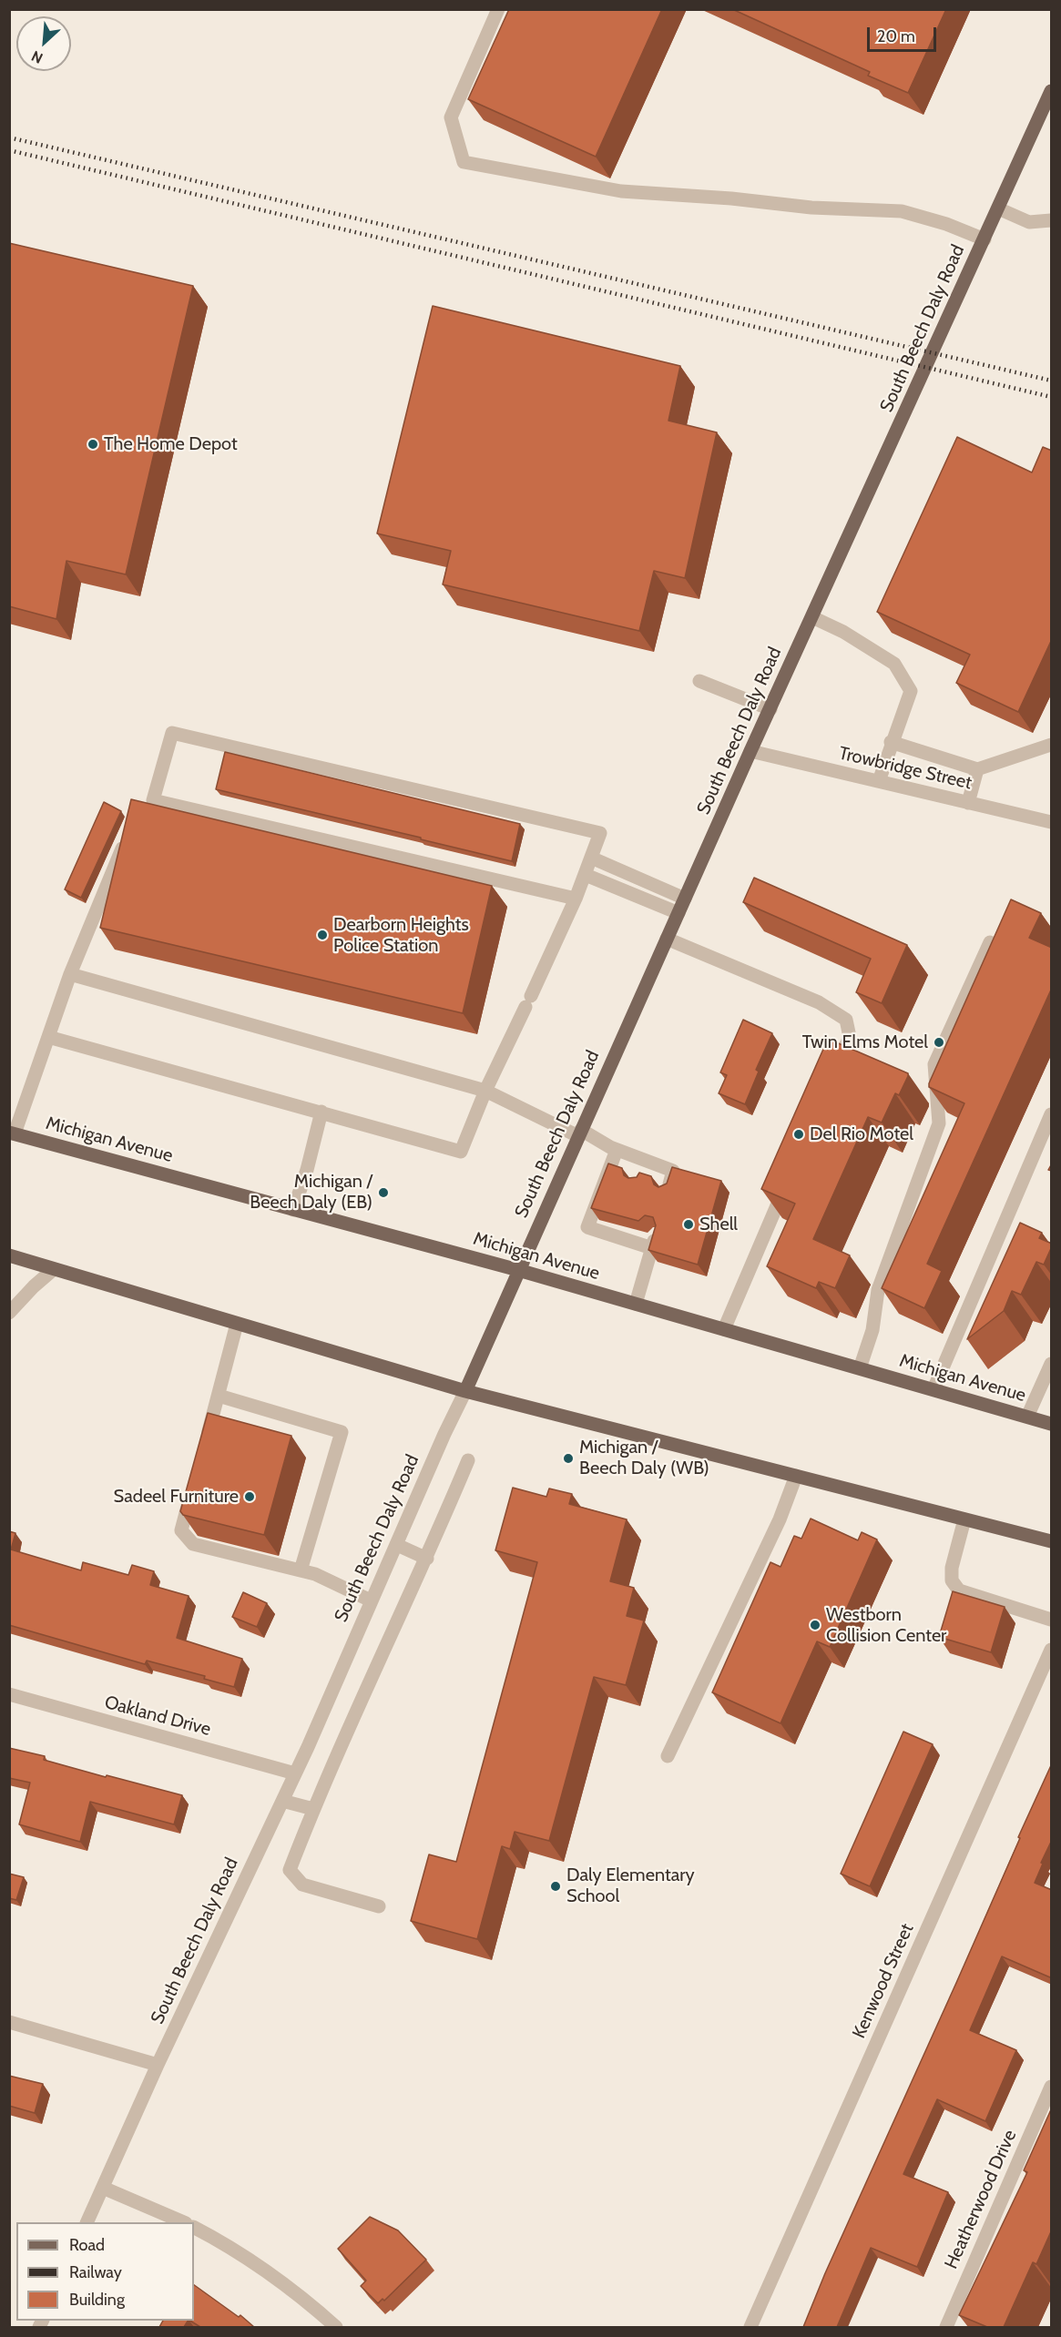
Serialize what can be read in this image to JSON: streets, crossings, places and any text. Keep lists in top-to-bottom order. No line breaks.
{"streets":{"main road":["South Beech Daly Road","Michigan Avenue"],"street":["Trowbridge Street","Oakland Drive","Kenwood Street","Heatherwood Drive"]},"crossings":[["South Beech Daly Road","Trowbridge Street"],["South Beech Daly Road","Michigan Avenue"],["South Beech Daly Road","Oakland Drive"]],"places":["The Home Depot","Dearborn Heights Police Station","Twin Elms Motel","Del Rio Motel","Michigan / Beech Daly (EB)","Shell","Michigan / Beech Daly (WB)","Sadeel Furniture","Westborn Collision Center","Daly Elementary School"],"legend":["Road","Railway","Building"],"scale_bar":"20 m","north":"bottom left"}
